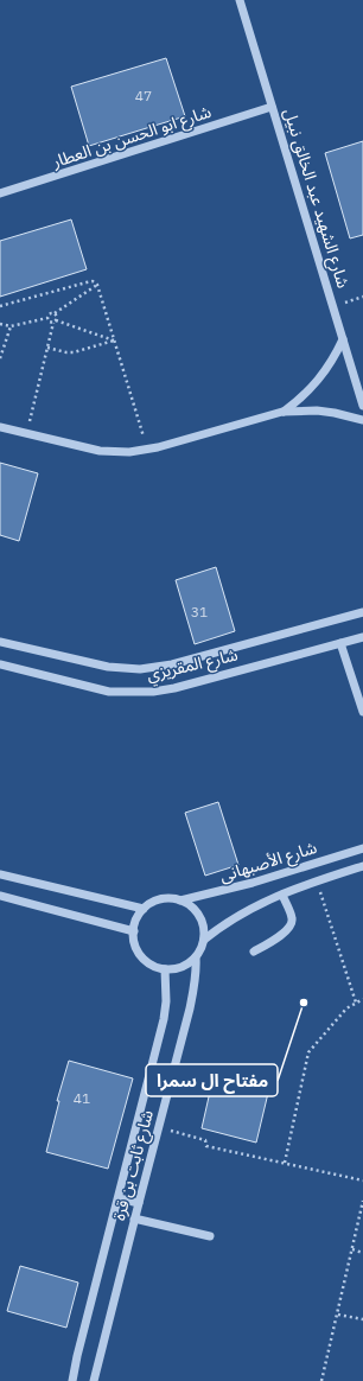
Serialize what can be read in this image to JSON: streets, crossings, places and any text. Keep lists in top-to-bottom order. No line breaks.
{"streets":{"street":["شارع ابو الحسن بن العطار","شارع الشهيد عبد الخالق نبيل","شارع المقريزي","شارع الأصبهانى","شارع ثابت بن قرة"]},"crossings":[["شارع ابو الحسن بن العطار","شارع الشهيد عبد الخالق نبيل"],["شارع الأصبهانى","شارع ثابت بن قرة"]],"places":["مفتاح ال سمرا"],"house_numbers":["47","31","41"]}
